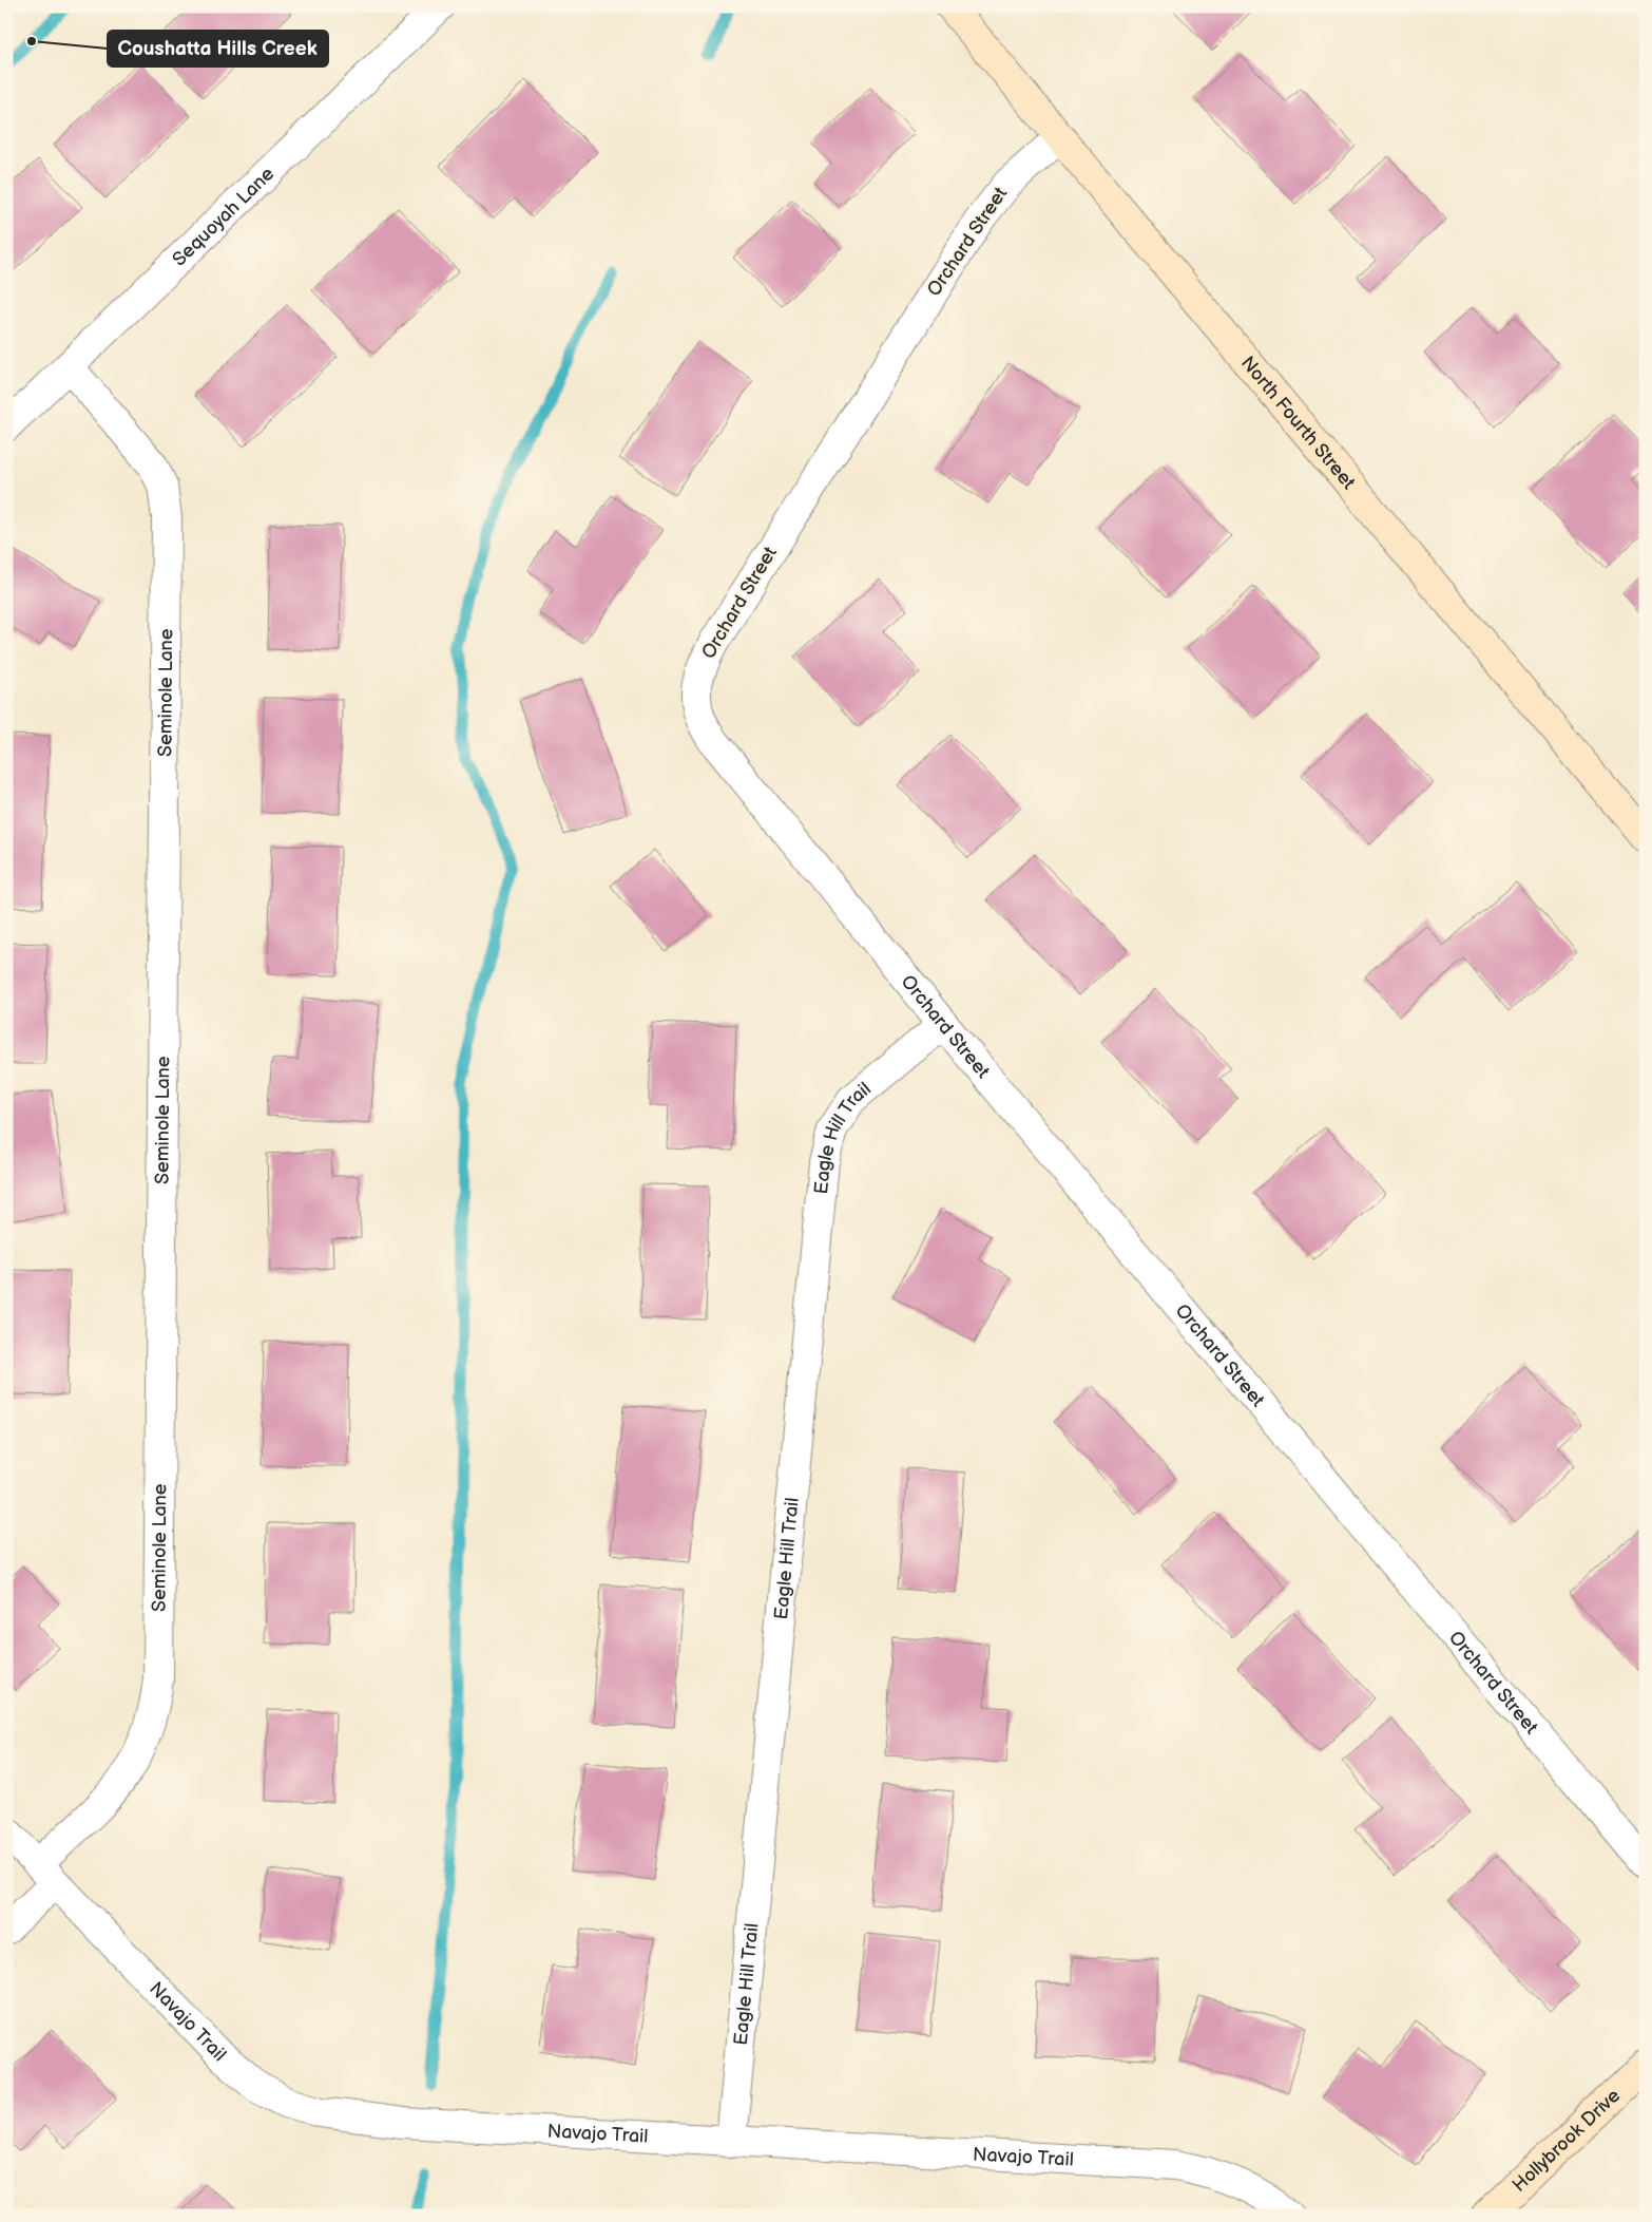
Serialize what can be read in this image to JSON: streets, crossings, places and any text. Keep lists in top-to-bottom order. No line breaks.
{"streets":{"main road":["North Fourth Street","Hollybrook Drive"],"street":["Sequoyah Lane","Orchard Street","Seminole Lane","Eagle Hill Trail","Navajo Trail"]},"crossings":[["Sequoyah Lane","Seminole Lane"],["Orchard Street","North Fourth Street"],["Orchard Street","Eagle Hill Trail"],["Seminole Lane","Navajo Trail"],["Eagle Hill Trail","Navajo Trail"]],"places":["Coushatta Hills Creek"]}
